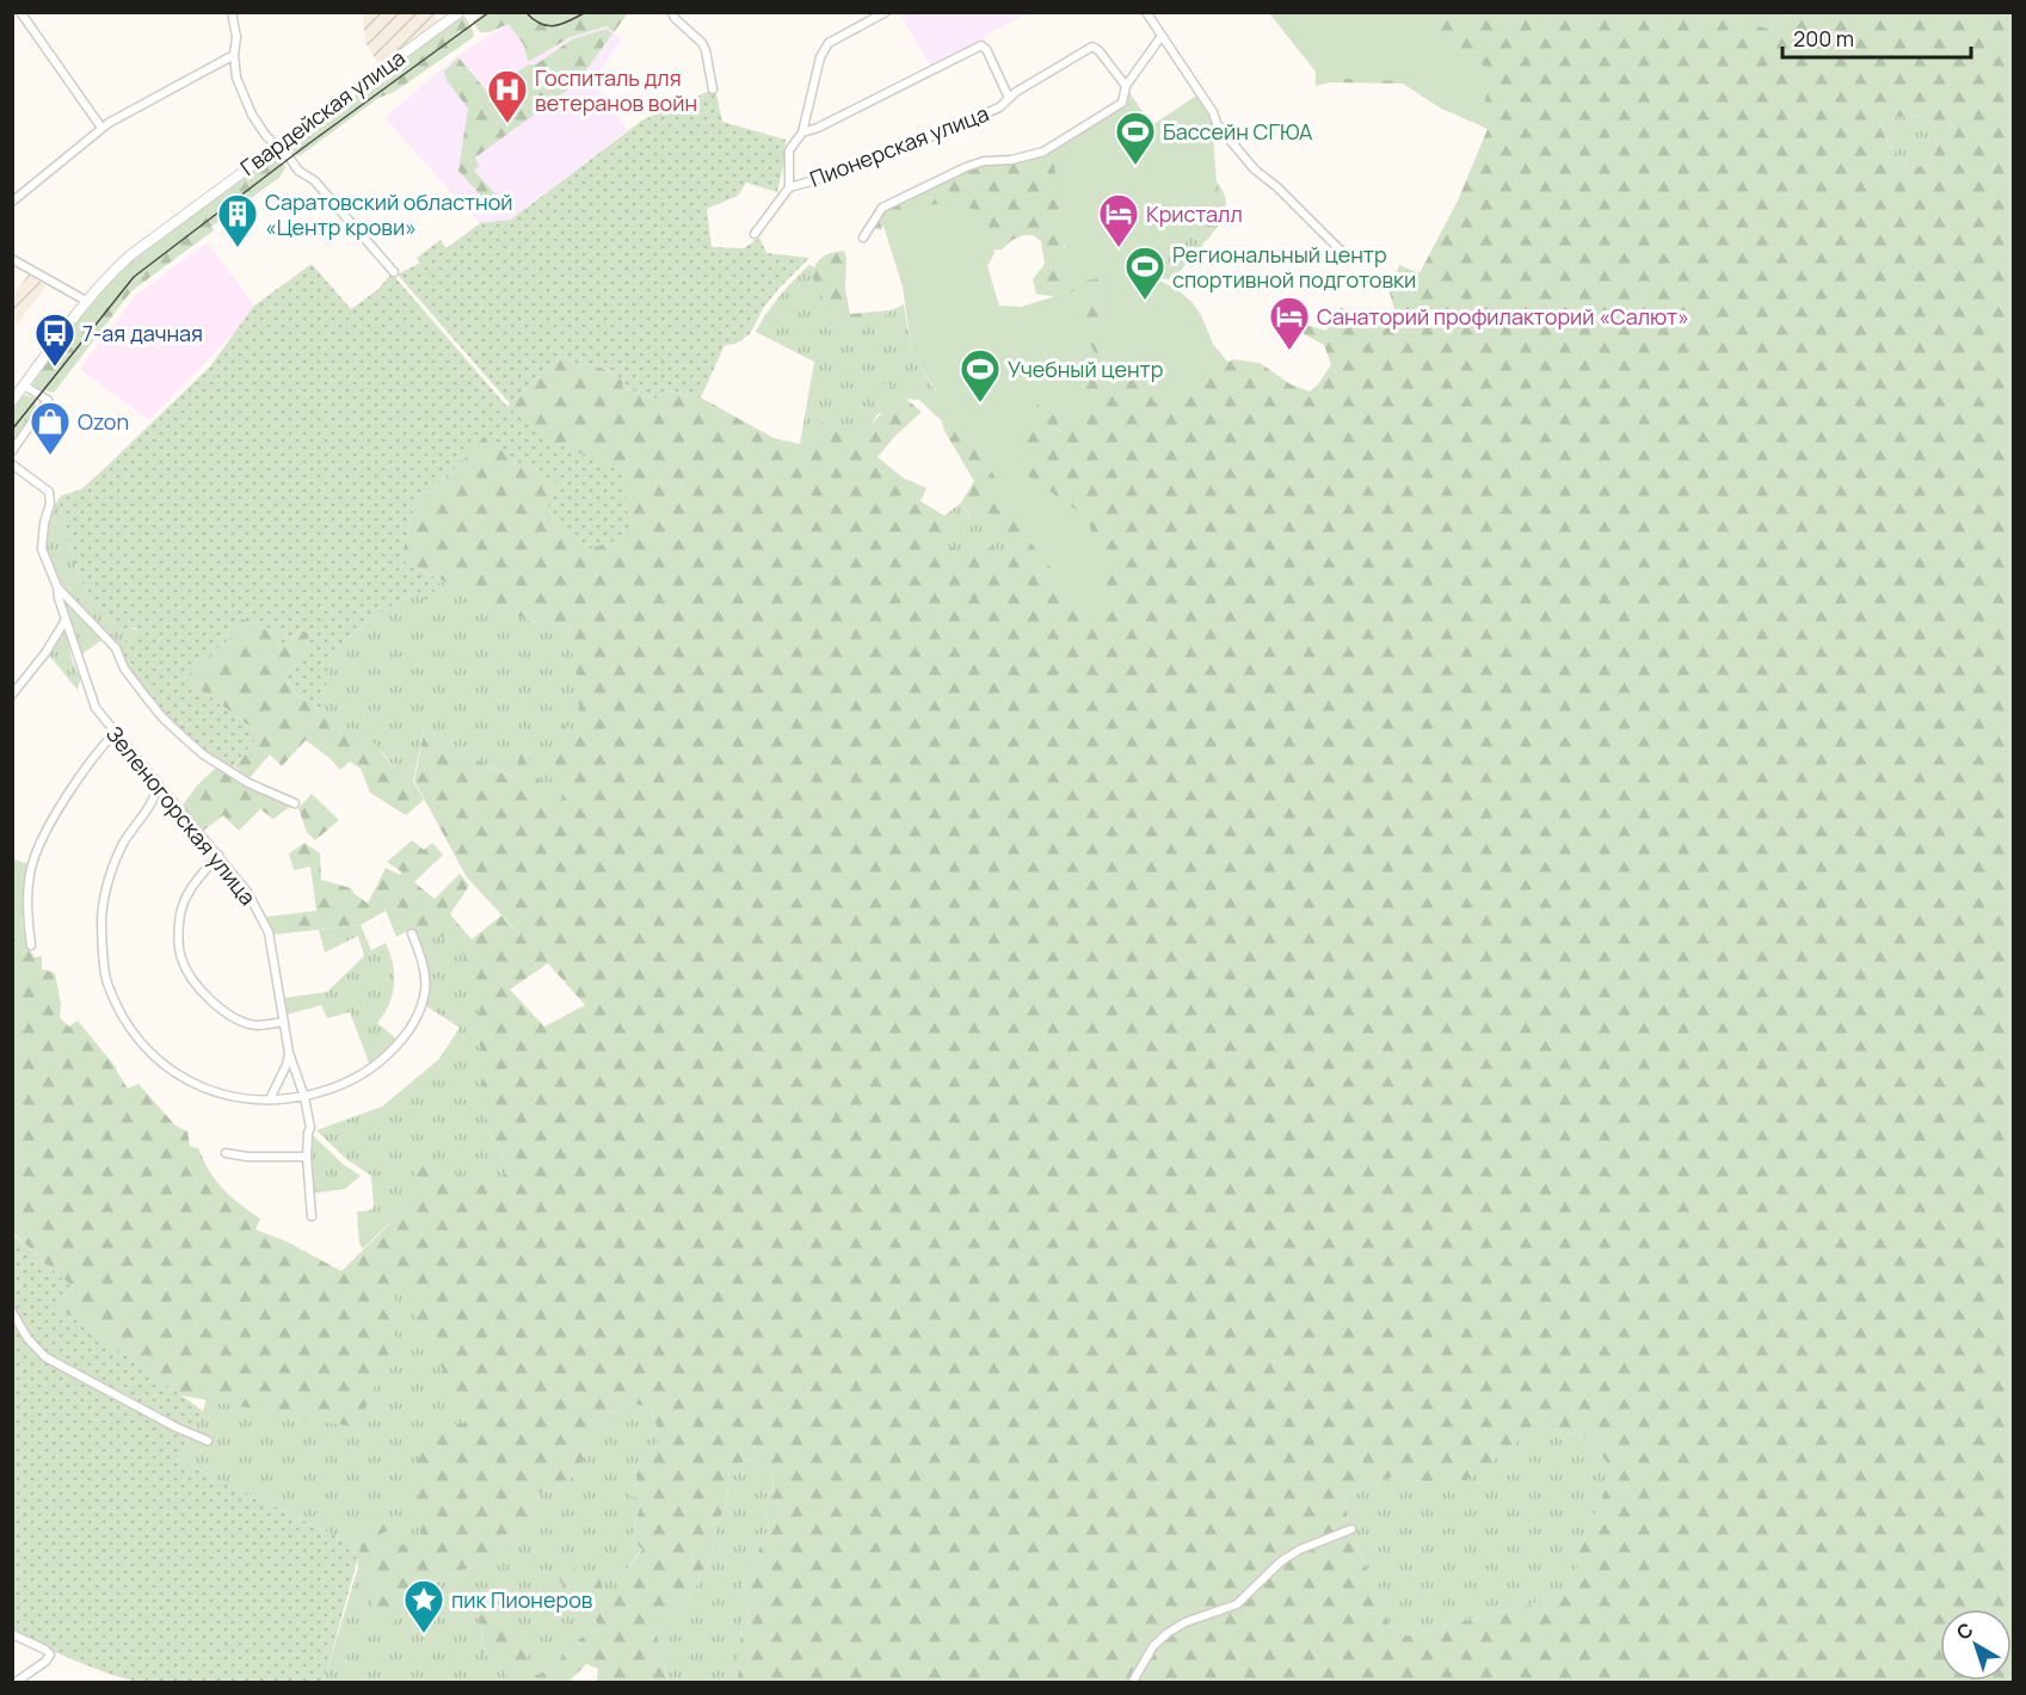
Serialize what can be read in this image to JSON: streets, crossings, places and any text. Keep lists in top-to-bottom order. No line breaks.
{"streets":{"street":["Гвардейская улица","Пионерская улица","Зеленогорская улица"]},"places":{"hospital":["Госпиталь для ветеранов войн"],"sports":["Бассейн СГЮА","Региональный центр спортивной подготовки","Учебный центр"],"building":["Саратовский областной «Центр крови»"],"hotel":["Кристалл","Санаторий профилакторий «Салют»"],"bus stop":["7-ая дачная"],"shop":["Ozon"],"place":["пик Пионеров"]},"scale_bar":"200 m","north":"top left"}
